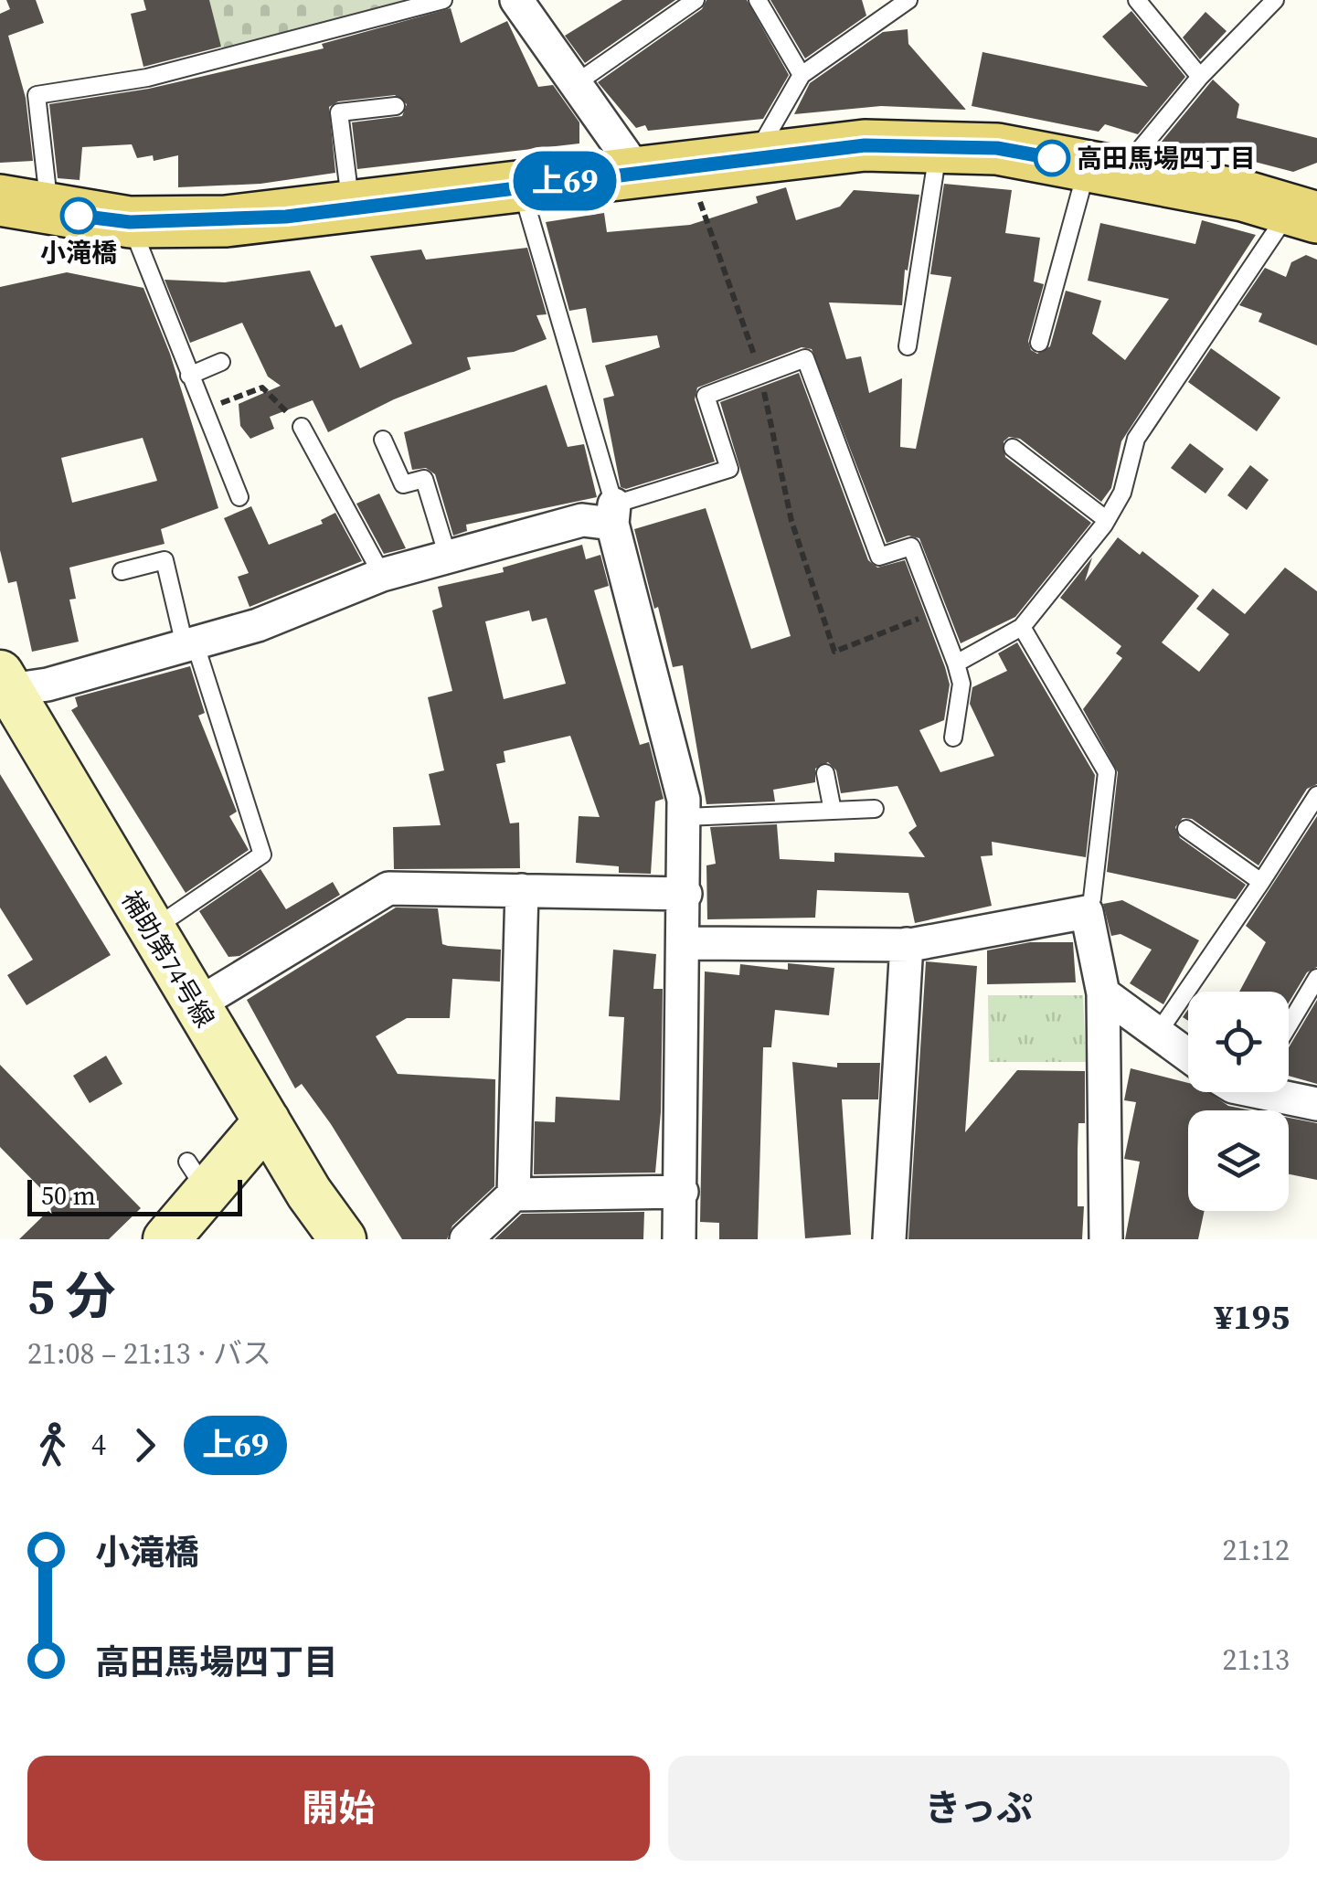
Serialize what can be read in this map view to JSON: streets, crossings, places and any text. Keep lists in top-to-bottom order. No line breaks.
{"streets":{"street":["補助第74号線"]},"places":["高田馬場四丁目","小滝橋"],"lines":["bus line 上69"],"scale_bar":"50 m","page":{"on_map":"上69","scale":"50 m","heading":["5 分","21:08 – 21:13 · バス","¥195"],"legs":["4","上69"],"list":[{"name":"小滝橋","value":"21:12"},{"name":"高田馬場四丁目","value":"21:13"}],"buttons":["開始","きっぷ"]}}
